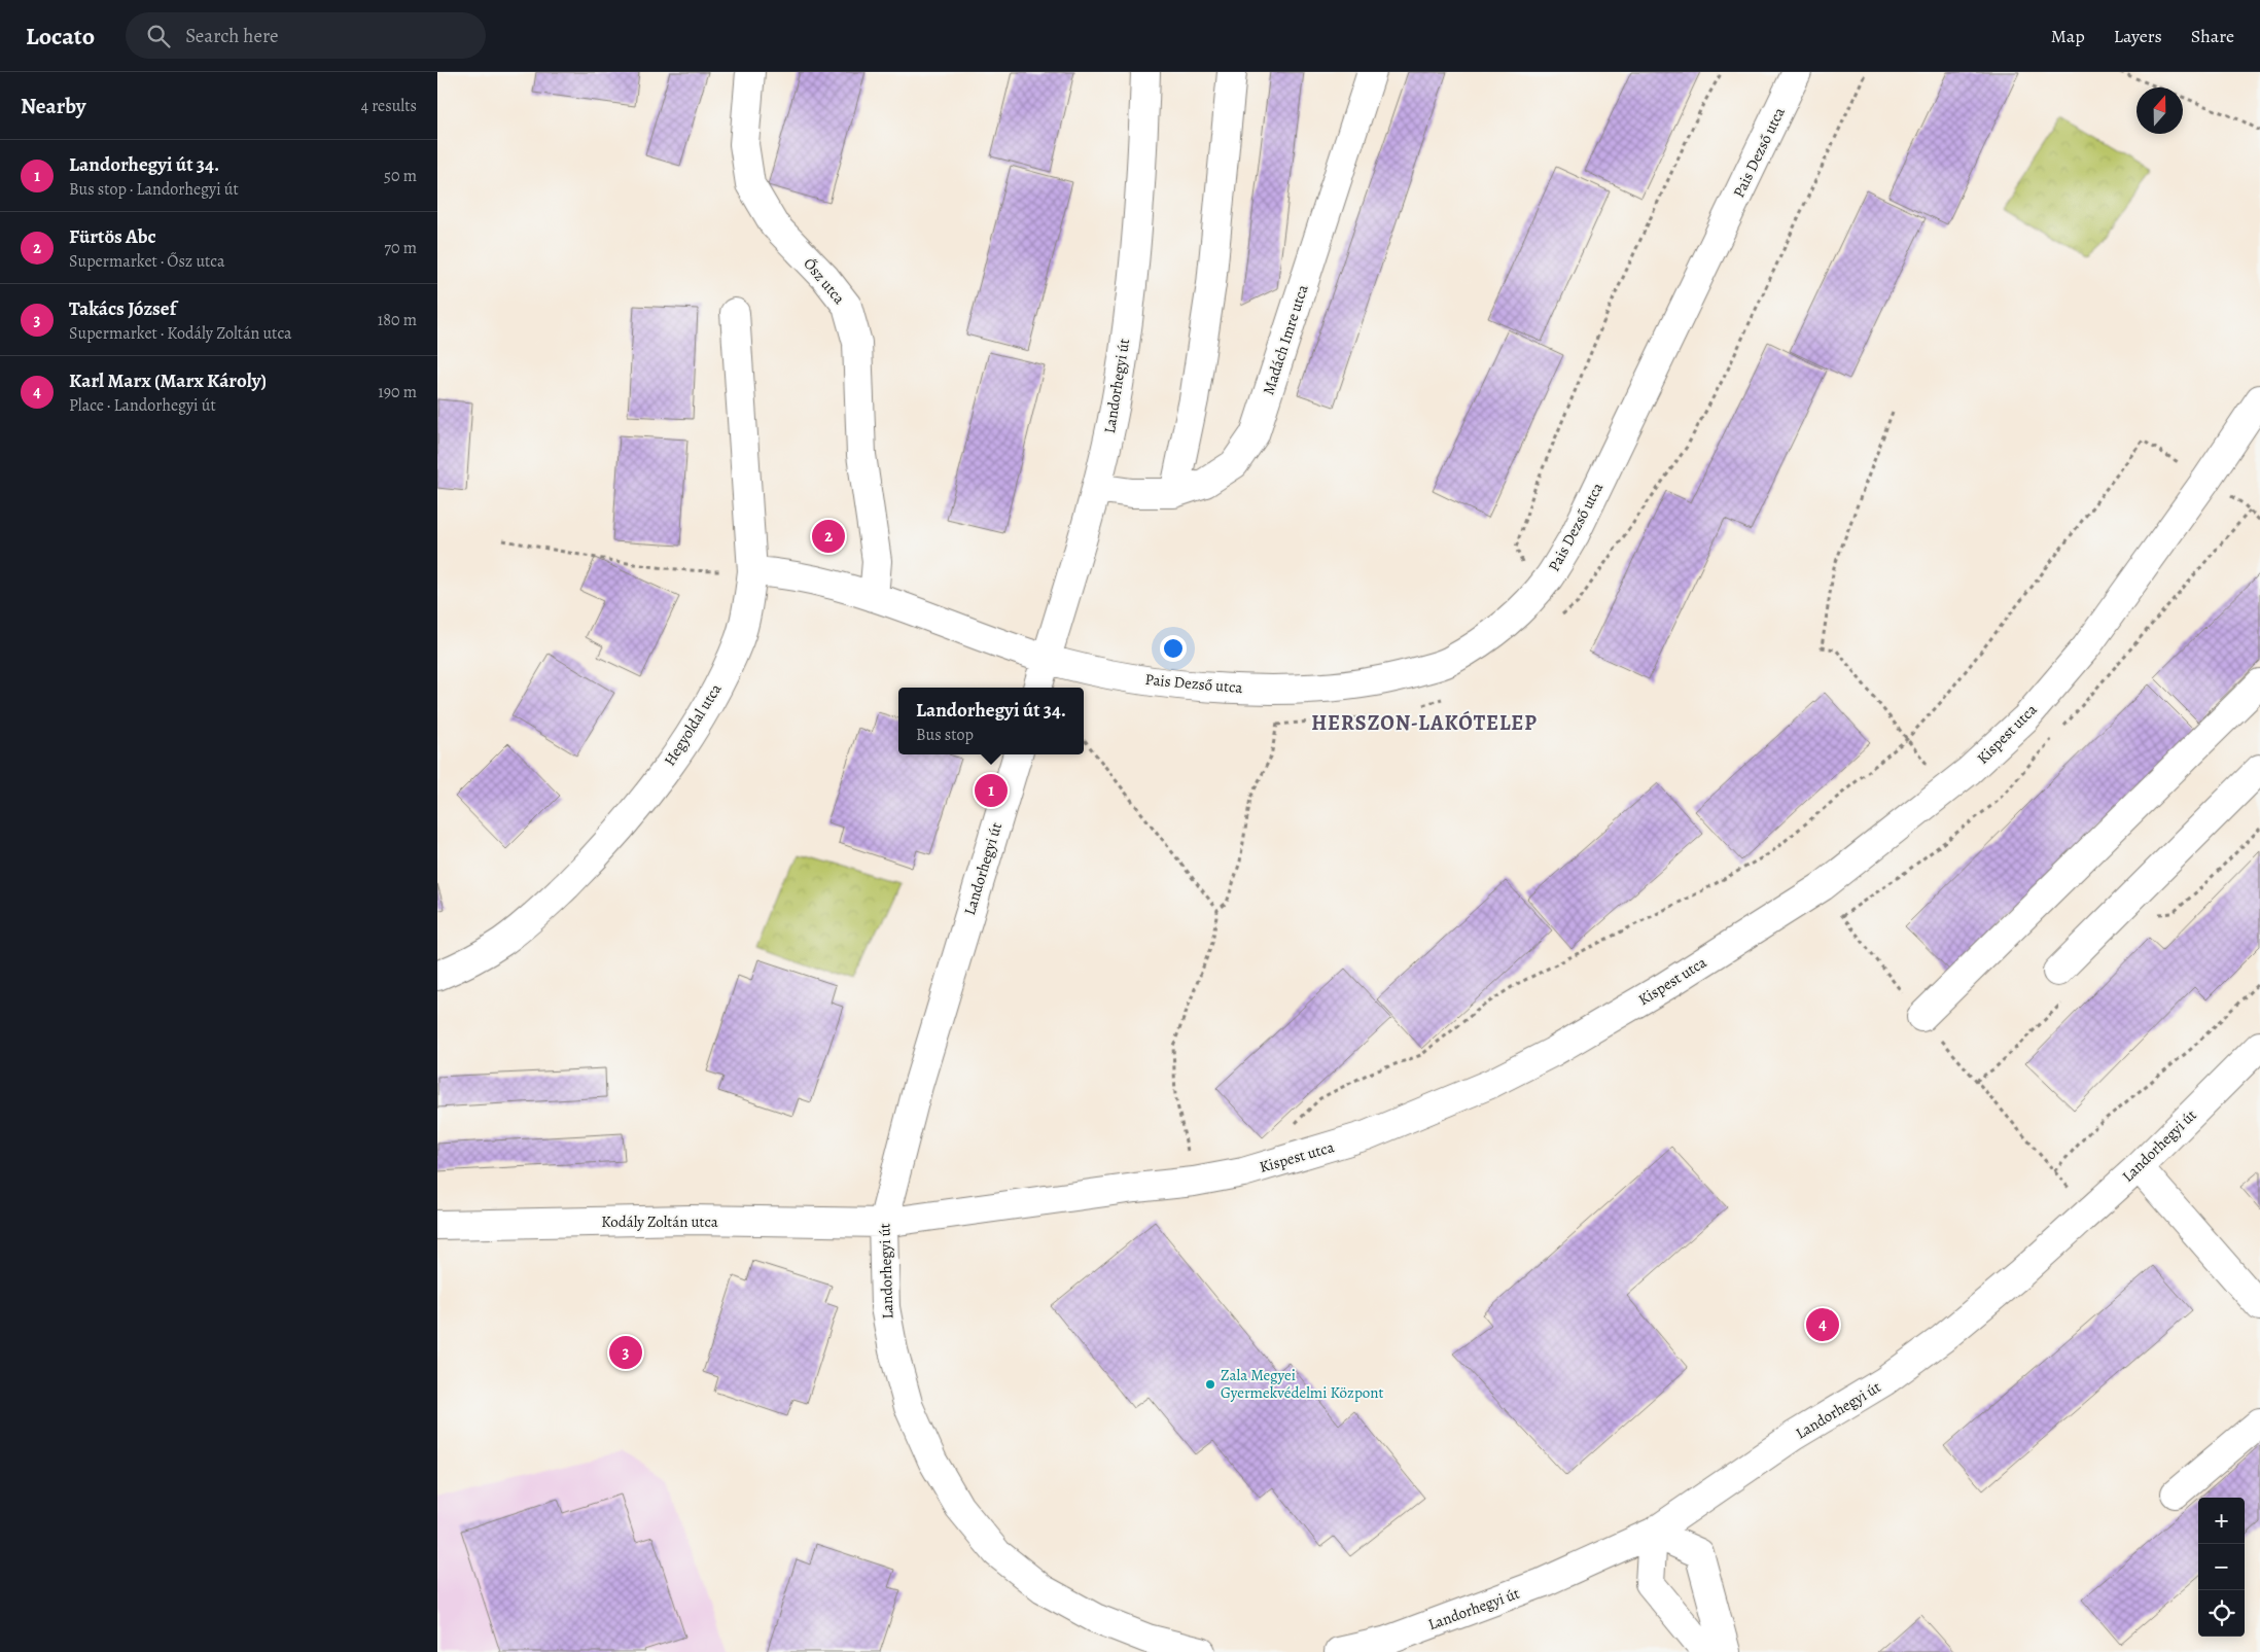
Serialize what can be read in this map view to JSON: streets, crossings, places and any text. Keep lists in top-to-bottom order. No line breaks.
{"streets":{"street":["Pais Dezső utca","Ősz utca","Madách Imre utca","Landorhegyi út","Hegyoldal utca","Kispest utca","Kodály Zoltán utca"]},"crossings":[["Pais Dezső utca","Landorhegyi út"],["Madách Imre utca","Landorhegyi út"],["Landorhegyi út","Kispest utca"],["Landorhegyi út","Kodály Zoltán utca"],["Kispest utca","Kodály Zoltán utca"]],"districts":["HERSZON-LAKÓTELEP"],"places":["Zala Megyei Gyermekvédelmi Központ"],"north":"top","page":{"header":"Locato","search":"Search here","nav":["Map","Layers","Share"],"heading":["Nearby","4 results"],"list":[{"mark":"1","name":"Landorhegyi út 34.","note":"Bus stop · Landorhegyi út","value":"50 m"},{"mark":"2","name":"Fürtös Abc","note":"Supermarket · Ősz utca","value":"70 m"},{"mark":"3","name":"Takács József","note":"Supermarket · Kodály Zoltán utca","value":"180 m"},{"mark":"4","name":"Karl Marx (Marx Károly)","note":"Place · Landorhegyi út","value":"190 m"}],"pins":["2","1","4","3"],"popup":["Landorhegyi út 34.","Bus stop"],"map_buttons":["+","−"]}}
